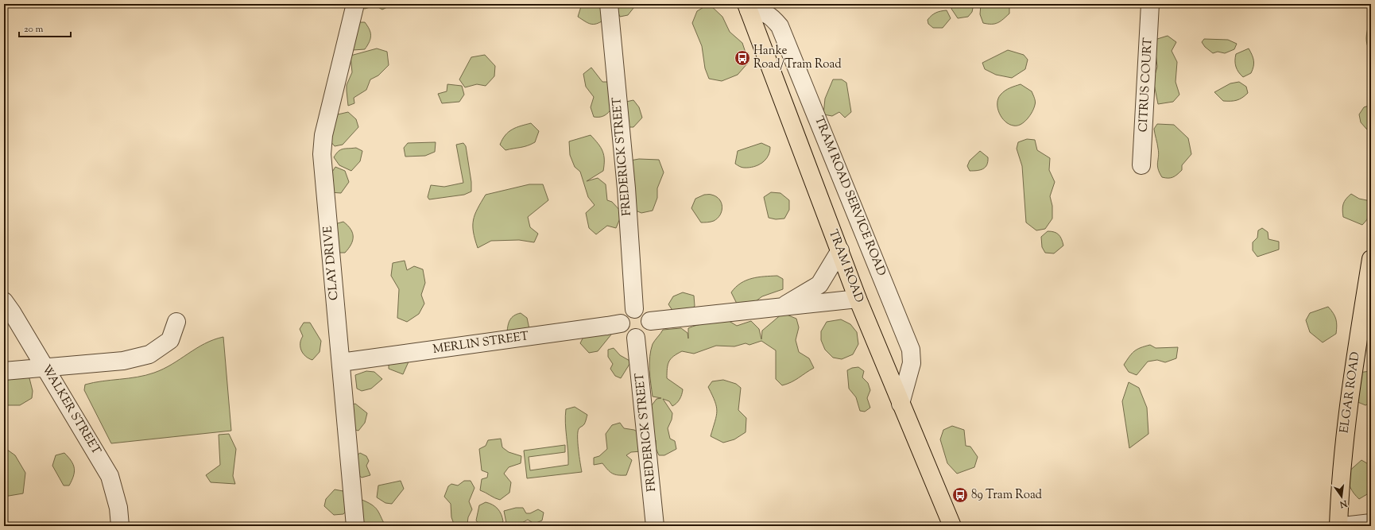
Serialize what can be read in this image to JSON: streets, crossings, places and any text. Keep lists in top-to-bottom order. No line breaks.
{"streets":{"main road":["TRAM ROAD","ELGAR ROAD"],"street":["CITRUS COURT","FREDERICK STREET","TRAM ROAD SERVICE ROAD","CLAY DRIVE","MERLIN STREET","WALKER STREET"]},"crossings":[["FREDERICK STREET","MERLIN STREET"],["TRAM ROAD SERVICE ROAD","TRAM ROAD"],["CLAY DRIVE","MERLIN STREET"]],"places":{"bus stop":["Hanke Road/Tram Road","89 Tram Road"]},"scale_bar":"20 m","north":"bottom"}
